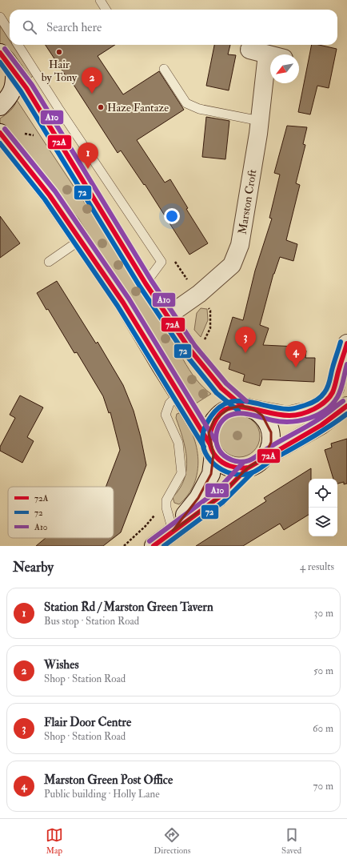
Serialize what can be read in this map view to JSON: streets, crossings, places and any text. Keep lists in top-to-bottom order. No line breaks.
{"streets":{"street":["Marston Croft"]},"places":["Hair by Tony","Haze Fantaze"],"lines":["transit line A10","transit line 72A","transit line 72"],"legend":["72A","72","A10"],"north":"bottom left","page":{"search":"Search here","pins":["2","1","3","4"],"heading":["Nearby","4 results"],"list":[{"mark":"1","name":"Station Rd / Marston Green Tavern","note":"Bus stop · Station Road","value":"30 m"},{"mark":"2","name":"Wishes","note":"Shop · Station Road","value":"50 m"},{"mark":"3","name":"Flair Door Centre","note":"Shop · Station Road","value":"60 m"},{"mark":"4","name":"Marston Green Post Office","note":"Public building · Holly Lane","value":"70 m"}],"nav":["Map","Directions","Saved"]}}
